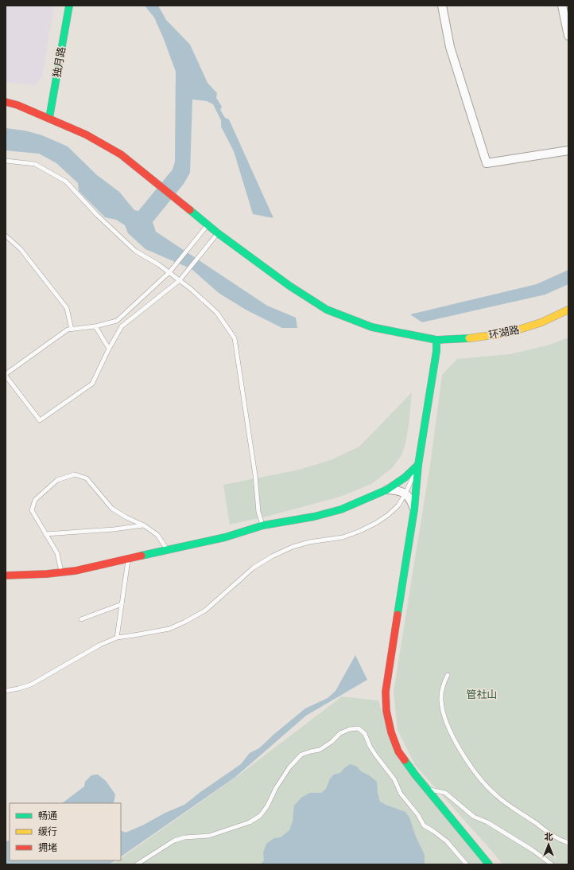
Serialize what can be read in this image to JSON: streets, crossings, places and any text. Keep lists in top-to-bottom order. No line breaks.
{"streets":{"street":["独月路","环湖路"]},"crossings":[["独月路","环湖路"]],"parks":["管社山"],"legend":["畅通","缓行","拥堵"],"north":"top"}
